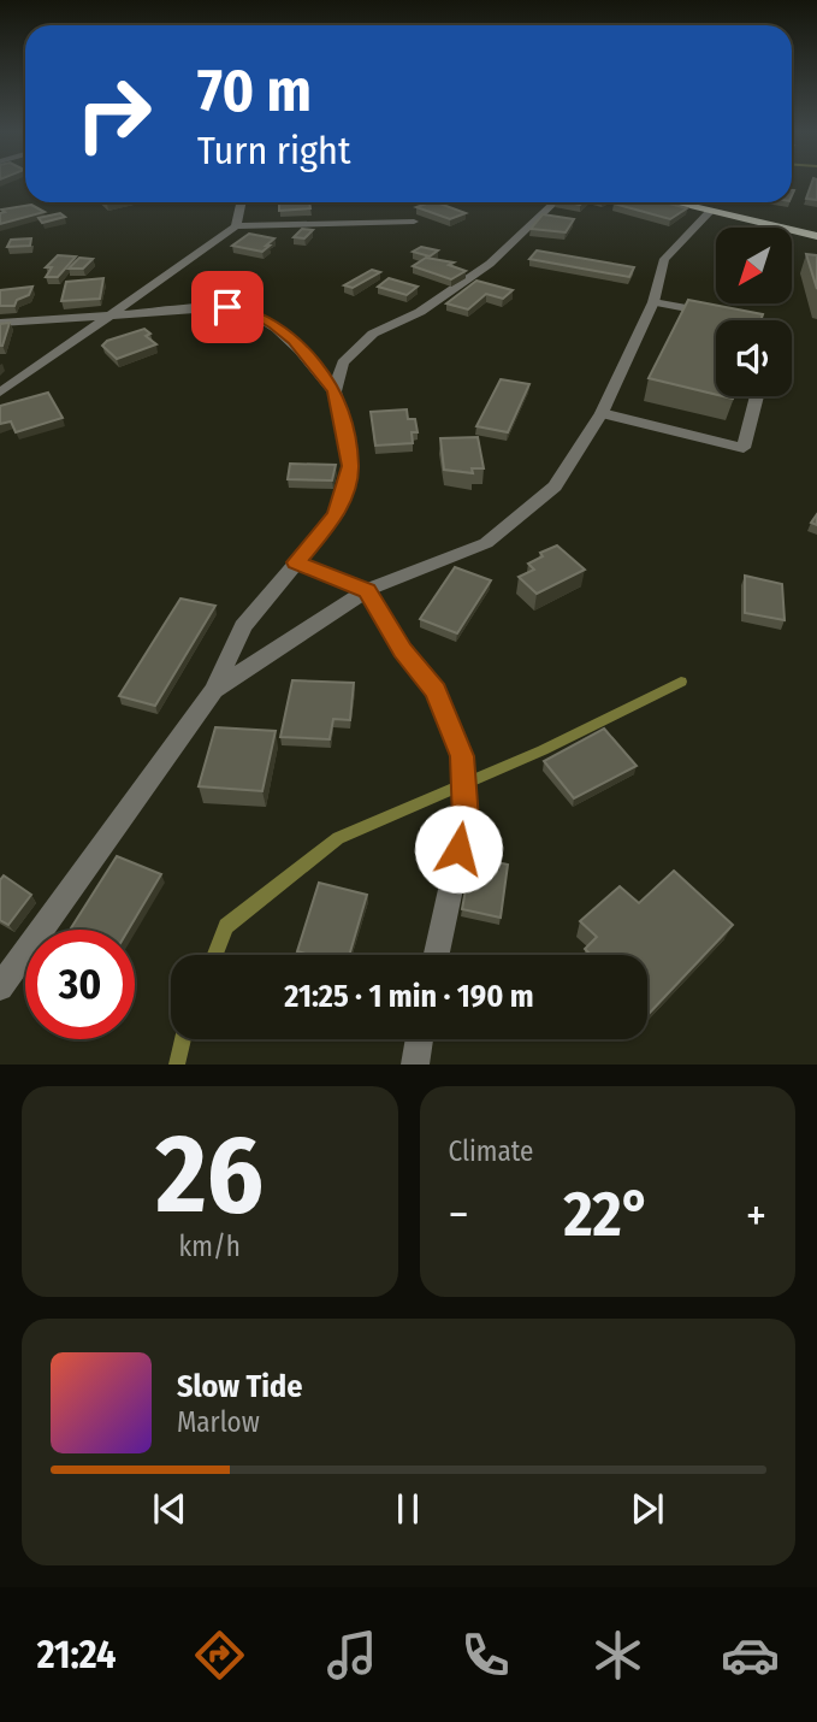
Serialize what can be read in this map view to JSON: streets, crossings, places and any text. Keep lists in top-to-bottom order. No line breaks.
{"north":"bottom left","page":{"turn":["70 m","Turn right"],"limit":"30","trip":"21:25 · 1 min · 190 m","tile":[["26","km/h"],"Climate"],"heat":["−","22°","+"],"song":["Slow Tide","Marlow"],"tabs":"21:24"}}
